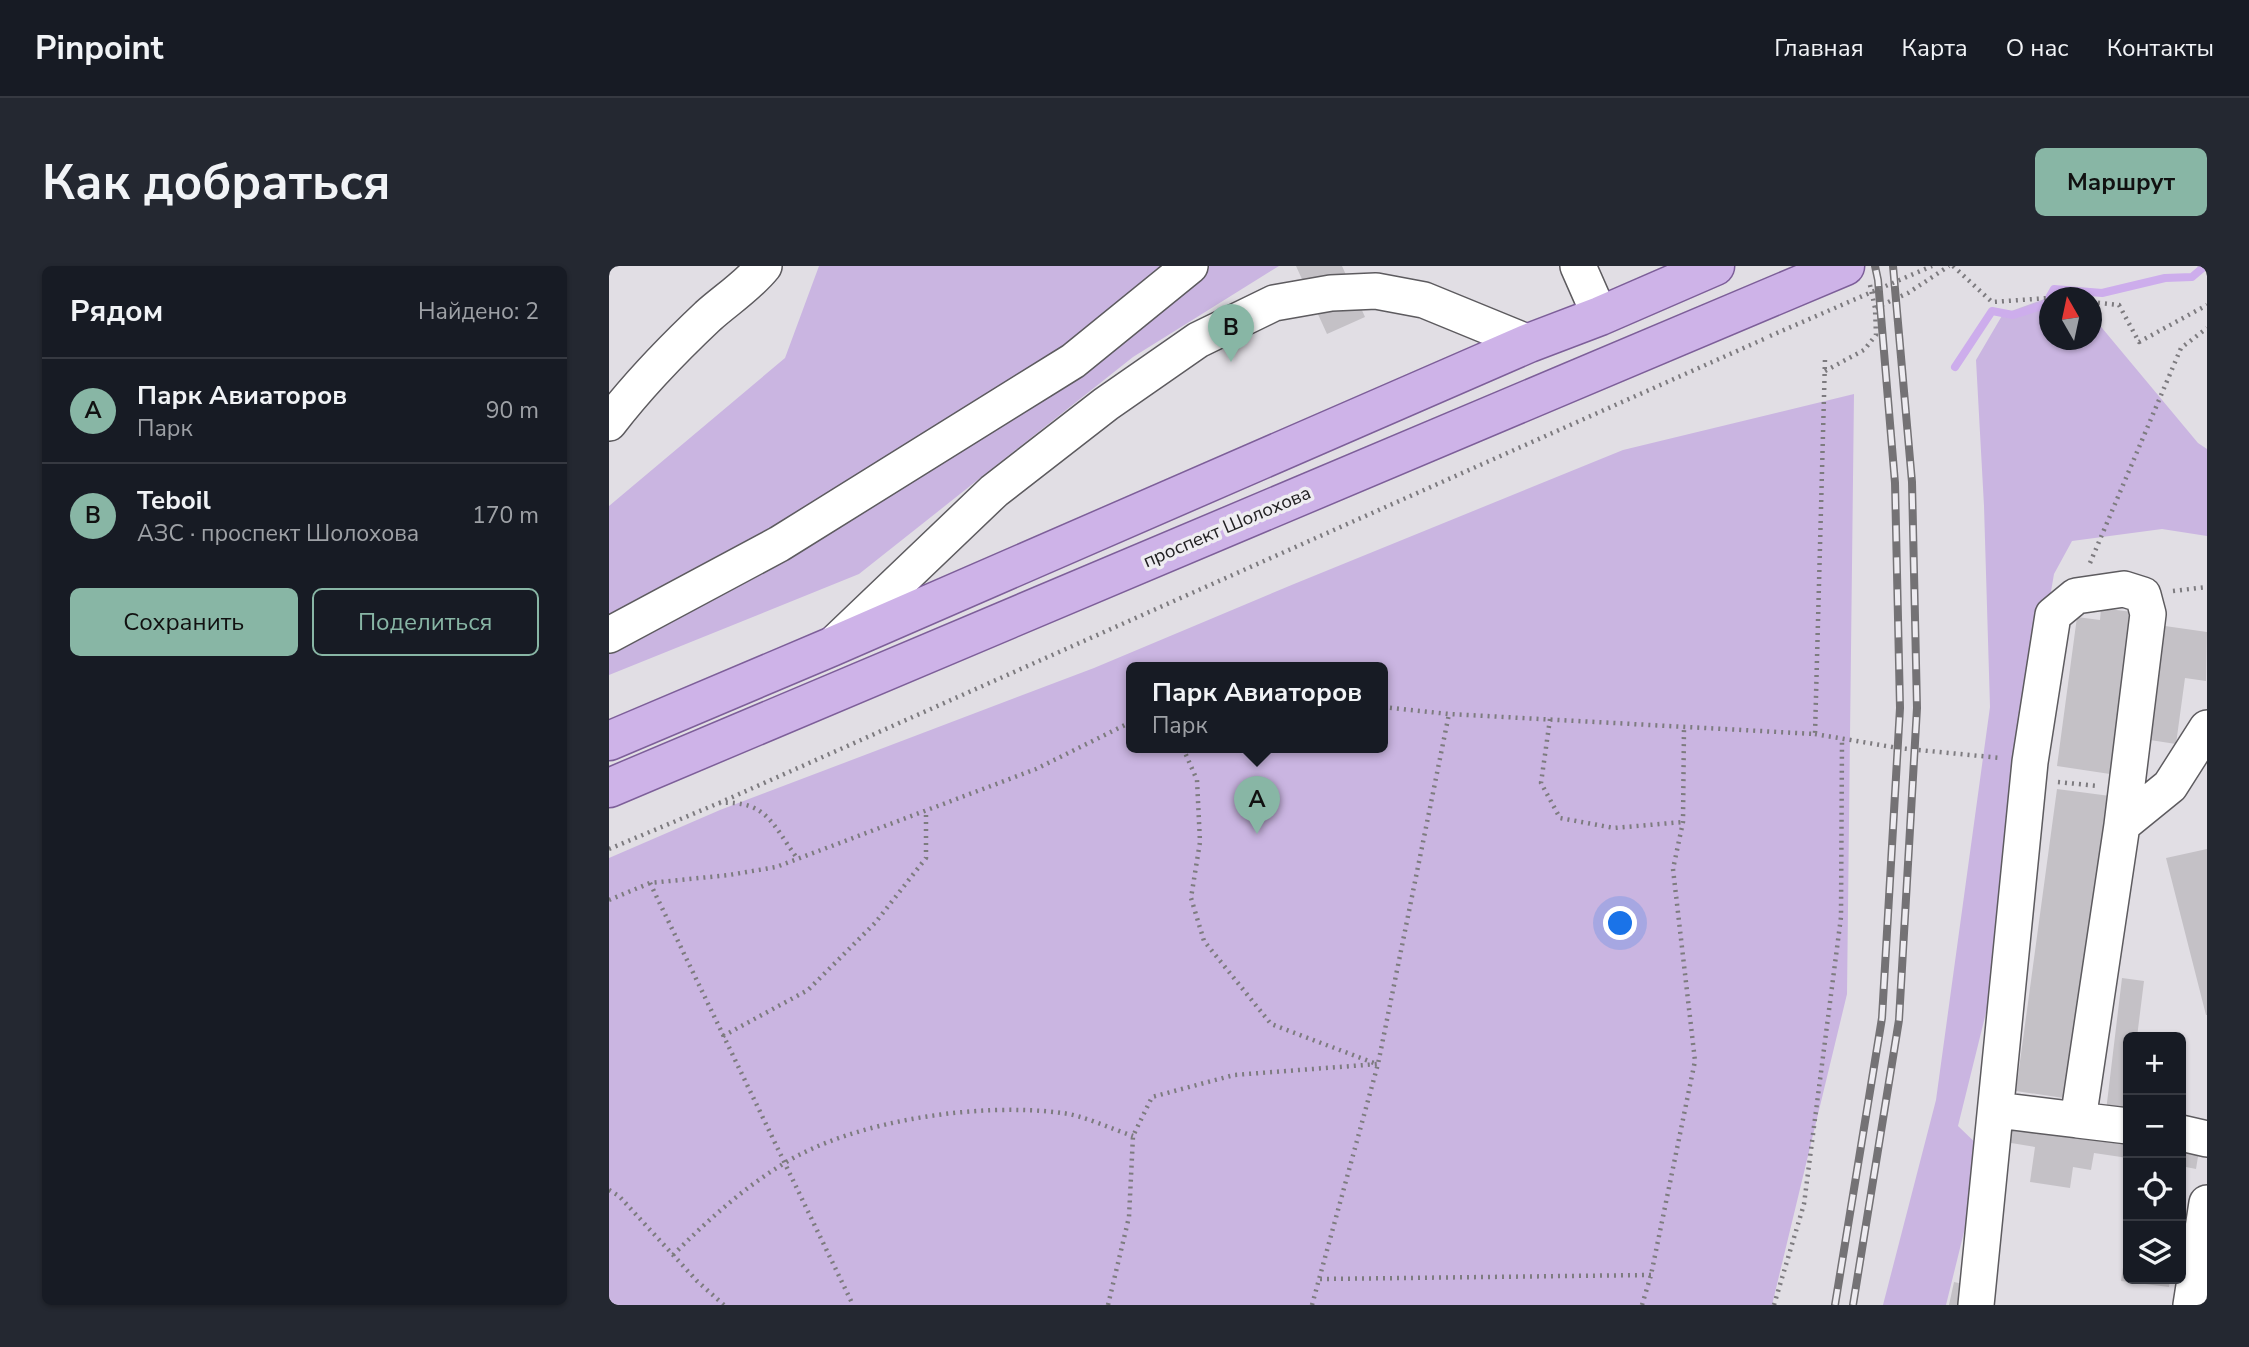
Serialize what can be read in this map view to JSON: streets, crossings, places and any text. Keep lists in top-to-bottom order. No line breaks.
{"streets":{"main road":["проспект Шолохова"]},"north":"top","page":{"header":"Pinpoint","nav":["Главная","Карта","О нас","Контакты"],"buttons":["Маршрут",["Сохранить","Поделиться"]],"title":"Как добраться","heading":["Рядом","Найдено: 2"],"pins":["B","A"],"list":[{"mark":"A","name":"Парк Авиаторов","note":"Парк","value":"90 m"},{"mark":"B","name":"Teboil","note":"АЗС · проспект Шолохова","value":"170 m"}],"popup":["Парк Авиаторов","Парк"],"map_buttons":["+","−"]}}
